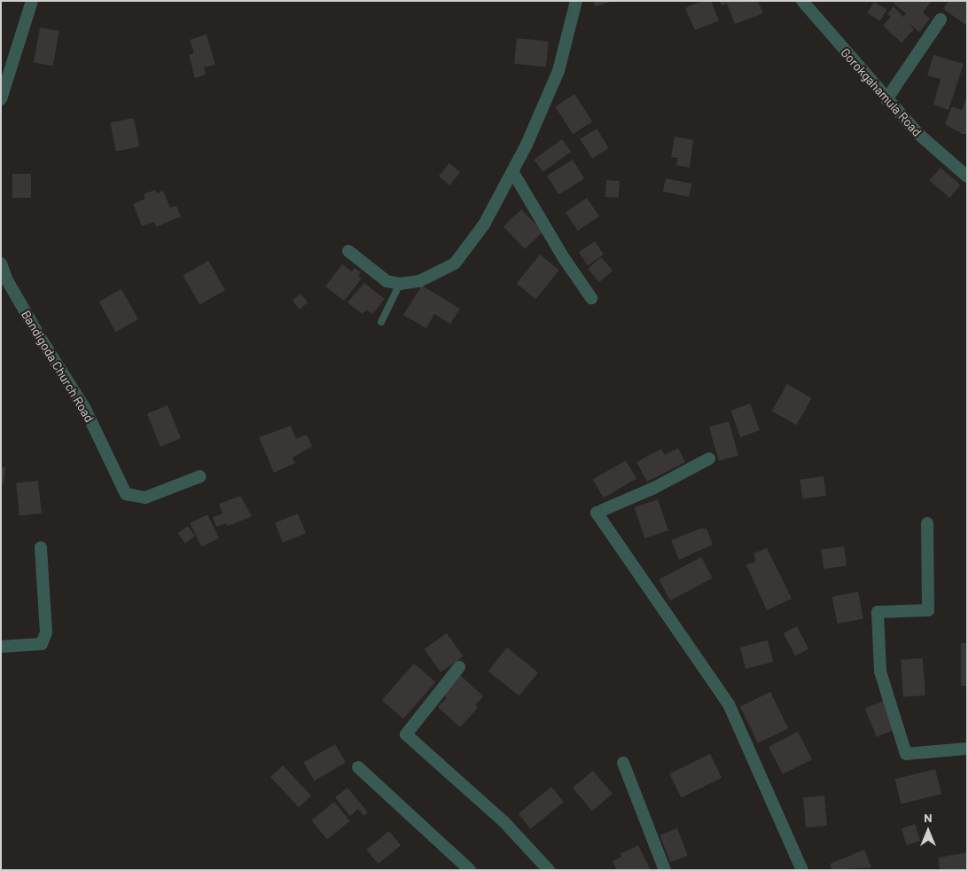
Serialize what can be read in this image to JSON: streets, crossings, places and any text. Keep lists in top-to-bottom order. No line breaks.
{"streets":{"street":["Gorokgahamula Road","Bandigoda Church Road"]},"north":"top"}
